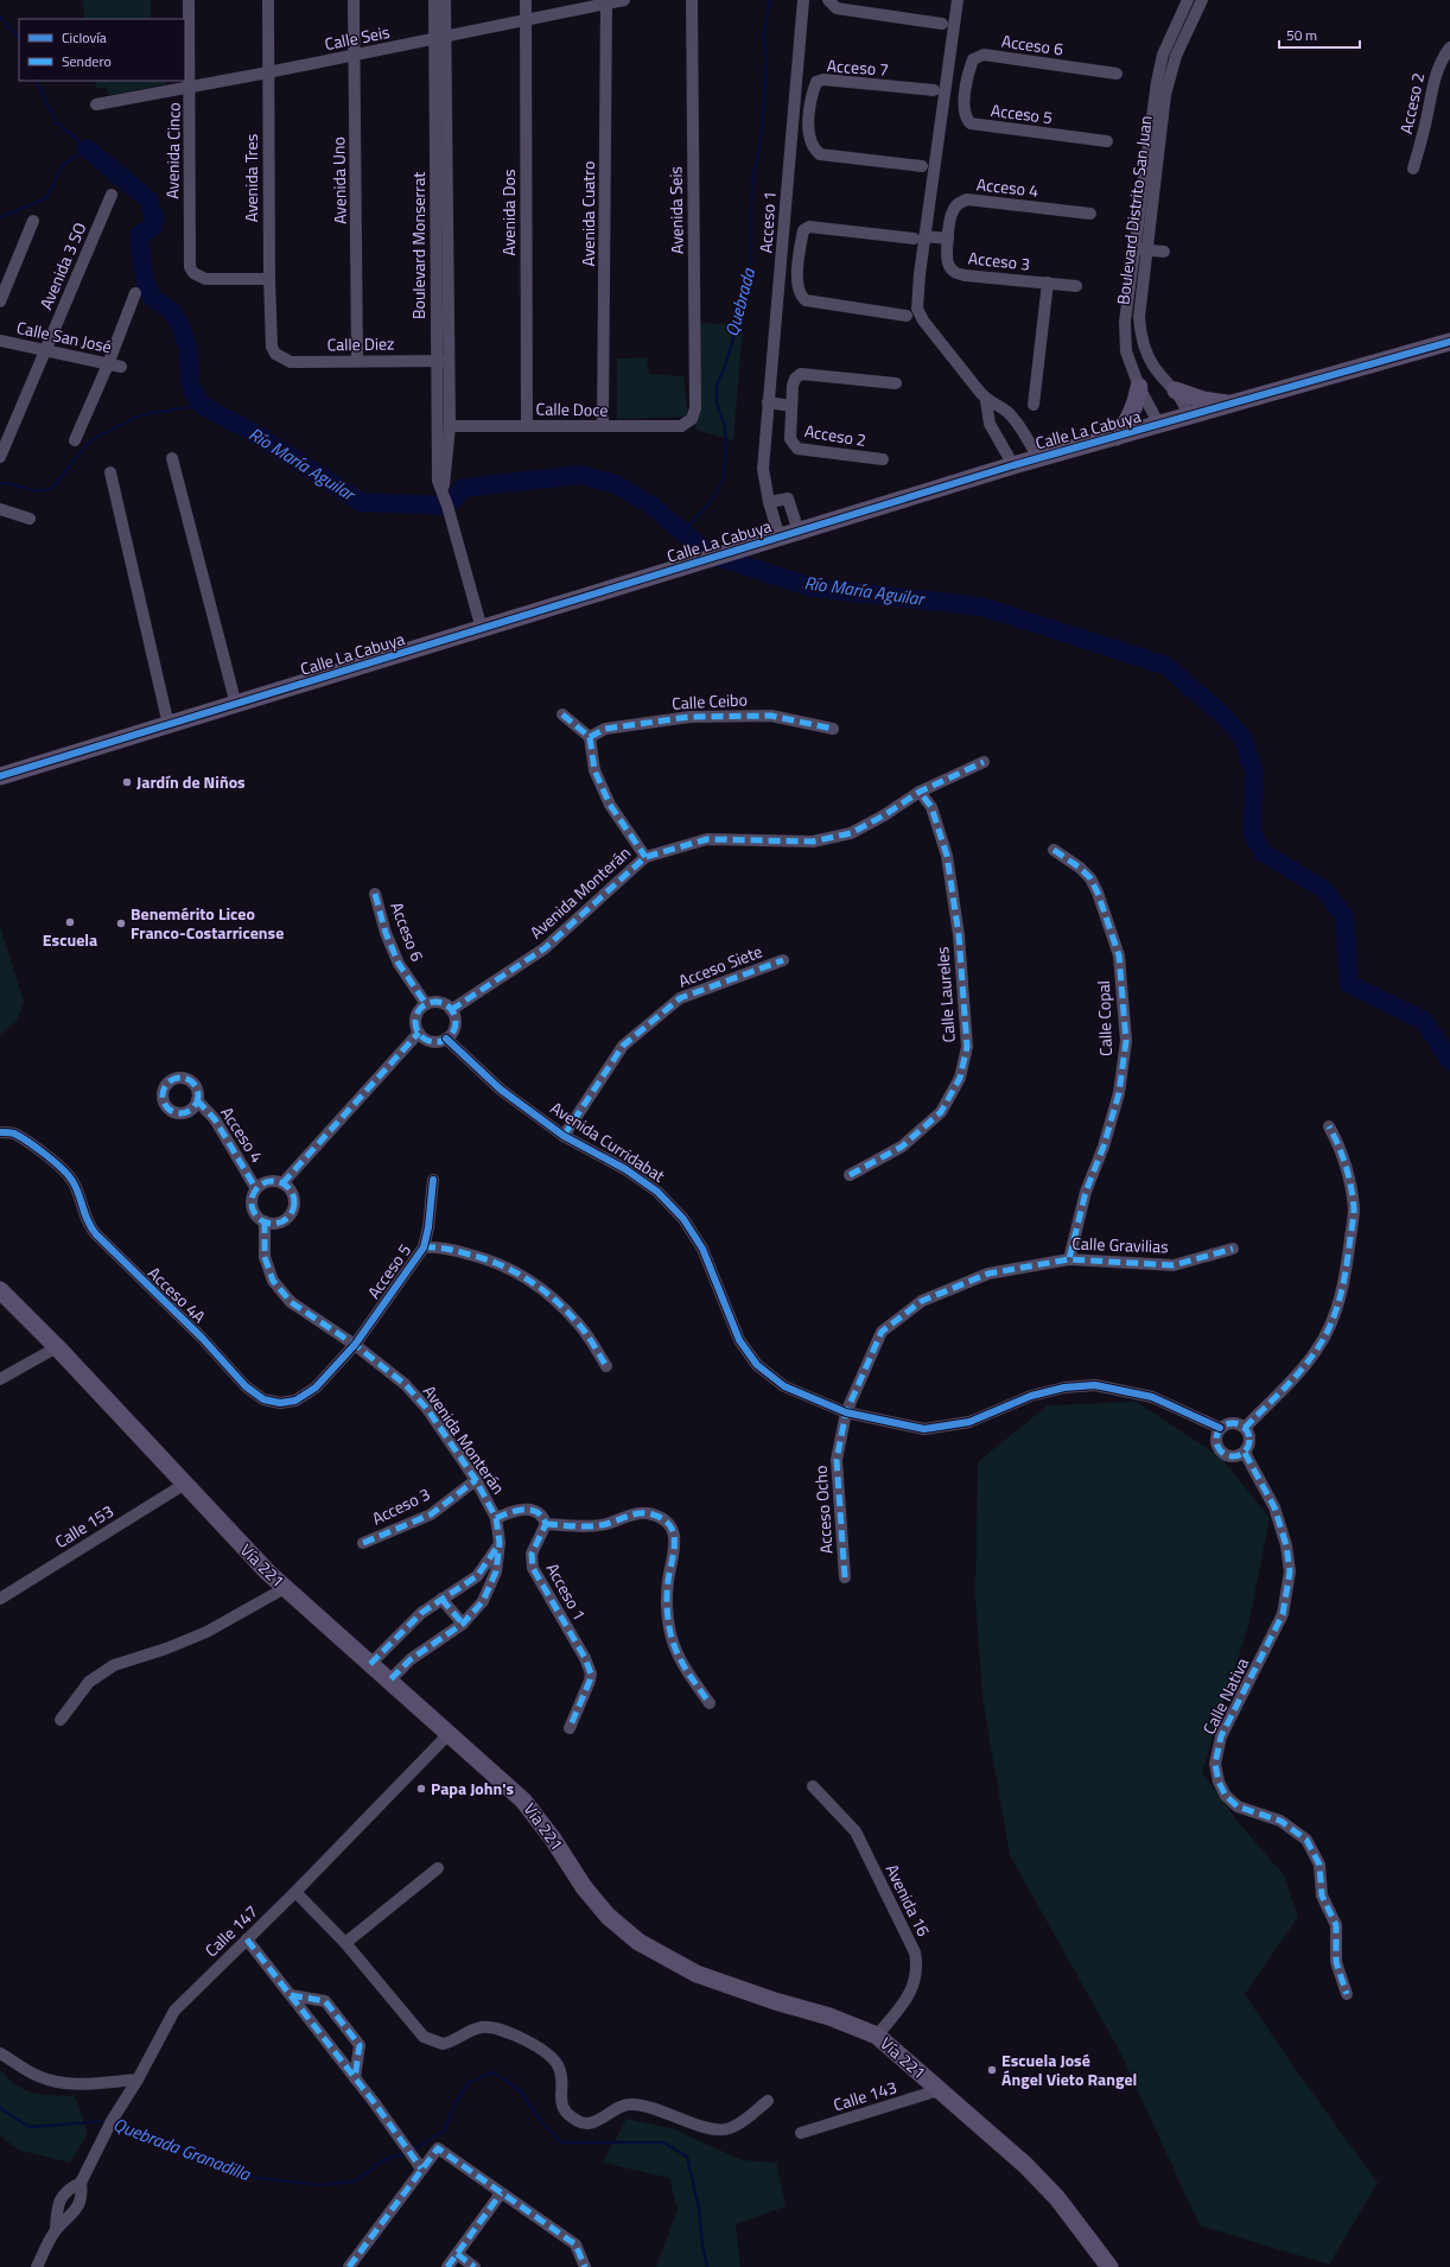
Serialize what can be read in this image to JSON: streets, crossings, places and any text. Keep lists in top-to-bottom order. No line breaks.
{"streets":{"street":["Calle Seis","Acceso 6","Acceso 7","Acceso 2","Acceso 5","Avenida Cinco","Avenida Tres","Avenida Uno","Acceso 4","Avenida Seis","Boulevard Distrito San Juan","Avenida Dos","Avenida Cuatro","Acceso 1","Boulevard Monserrat","Acceso 3","Avenida 3 SO","Calle San José","Calle Diez","Calle Doce","Calle La Cabuya","Calle Ceibo","Avenida Monterán","Acceso Siete","Calle Laureles","Calle Copal","Avenida Curridabat","Calle Gravilias","Acceso 4A","Acceso Ocho","Calle 153","Vía 221","Calle Nativa","Avenida 16","Calle 147","Calle 143"]},"crossings":[["Calle Seis","Avenida Cinco"],["Calle Seis","Avenida Tres"],["Calle Seis","Avenida Uno"],["Calle Seis","Avenida Dos"],["Calle Seis","Avenida Cuatro"],["Calle Seis","Boulevard Monserrat"],["Acceso 6","Acceso 5"],["Acceso 6","Avenida Monterán"],["Acceso 6","Avenida Curridabat"],["Acceso 5","Avenida Monterán"],["Acceso 5","Acceso 4A"],["Avenida Cinco","Avenida Tres"],["Avenida Tres","Calle Diez"],["Avenida Uno","Calle Diez"],["Acceso 4","Acceso 3"],["Acceso 4","Avenida Monterán"],["Avenida Seis","Calle Doce"],["Boulevard Distrito San Juan","Calle La Cabuya"],["Avenida Dos","Calle Doce"],["Avenida Cuatro","Calle Doce"],["Acceso 1","Calle La Cabuya"],["Boulevard Monserrat","Calle Diez"],["Boulevard Monserrat","Calle Doce"],["Boulevard Monserrat","Calle La Cabuya"],["Acceso 3","Avenida Monterán"],["Avenida 3 SO","Calle San José"],["Avenida Monterán","Calle Laureles"],["Avenida Monterán","Avenida Curridabat"],["Avenida Monterán","Acceso 4A"],["Avenida Monterán","Vía 221"],["Acceso Siete","Avenida Curridabat"],["Calle Copal","Calle Gravilias"],["Avenida Curridabat","Calle Gravilias"],["Avenida Curridabat","Acceso Ocho"],["Avenida Curridabat","Calle Nativa"],["Calle Gravilias","Acceso Ocho"],["Calle 153","Vía 221"],["Vía 221","Avenida 16"],["Vía 221","Calle 147"],["Vía 221","Calle 143"]],"water":["Quebrada","Río María Aguilar","Quebrada Granadilla"],"places":["Jardín de Niños","Escuela","Benemérito Liceo Franco-Costarricense","Papa John's","Escuela José Ángel Vieto Rangel"],"legend":["Ciclovía","Sendero"],"scale_bar":"50 m"}
